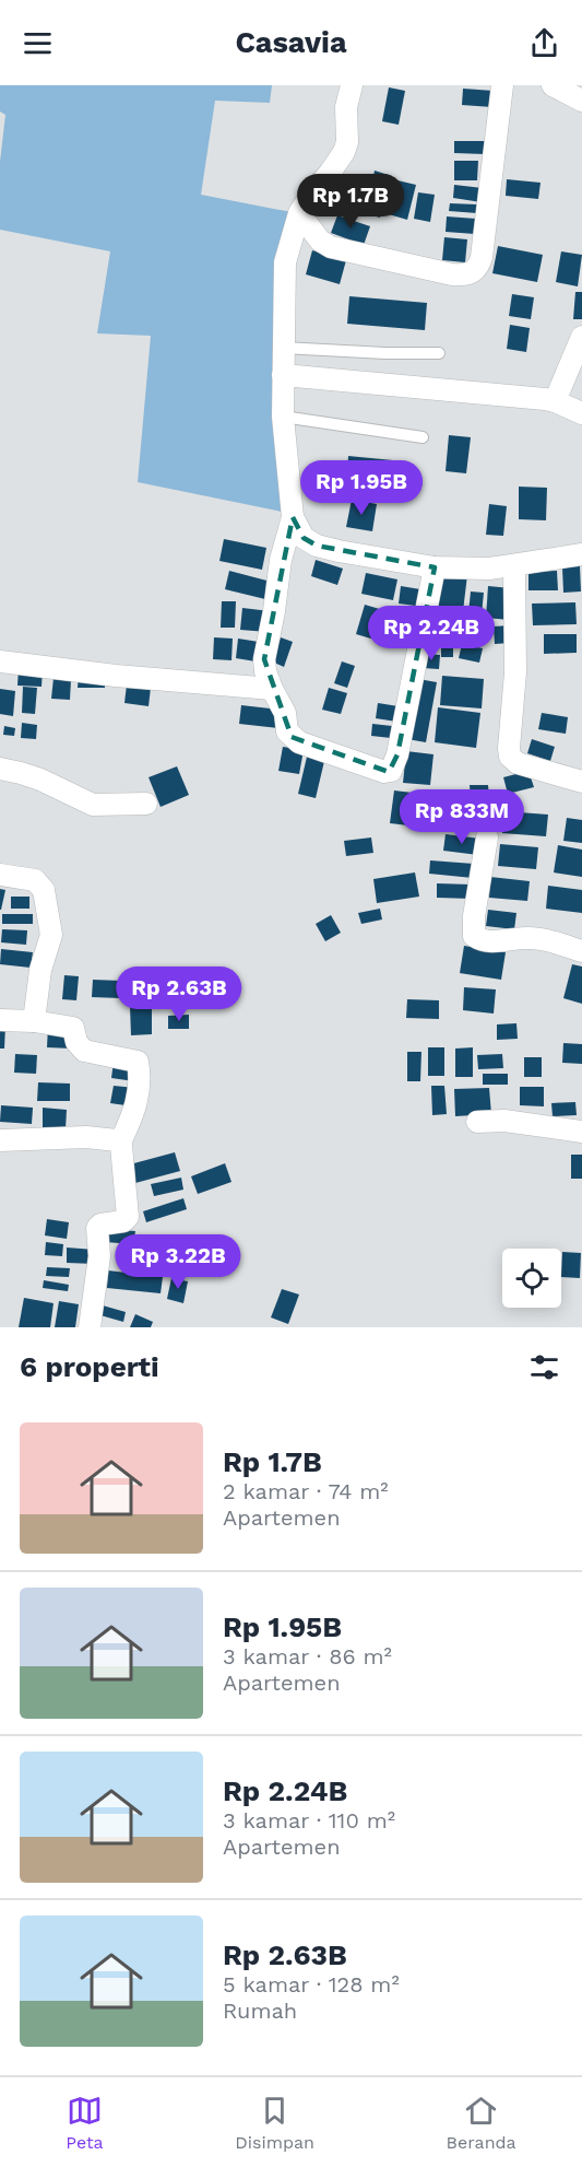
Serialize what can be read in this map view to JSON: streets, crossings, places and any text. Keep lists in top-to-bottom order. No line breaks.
{"page":{"header":"Casavia","price":["Rp 1.7B","Rp 1.95B","Rp 2.24B","Rp 833M","Rp 2.63B","Rp 3.22B"],"heading":"6 properti","list":[{"name":"Rp 1.7B","note":"2 kamar · 74 m² · Apartemen"},{"name":"Rp 1.95B","note":"3 kamar · 86 m² · Apartemen"},{"name":"Rp 2.24B","note":"3 kamar · 110 m² · Apartemen"},{"name":"Rp 2.63B","note":"5 kamar · 128 m² · Rumah"}],"tabs":["Peta","Disimpan","Beranda"]}}
